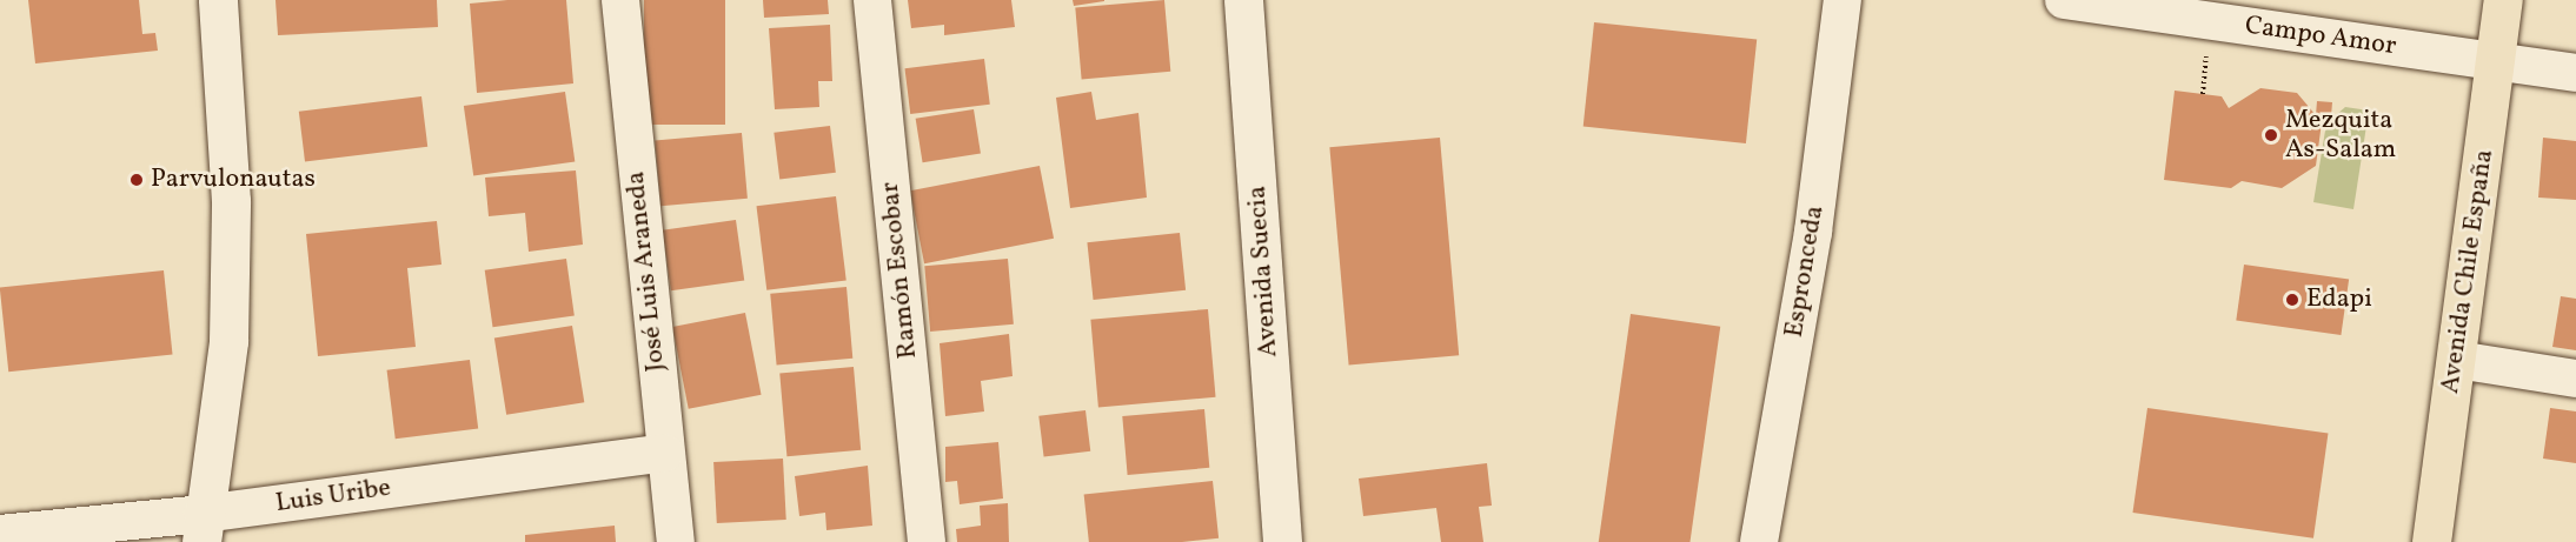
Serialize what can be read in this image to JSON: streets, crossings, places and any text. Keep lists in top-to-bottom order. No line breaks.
{"streets":{"main road":["Avenida Chile España"],"street":["Campo Amor","Ramón Escobar","José Luis Araneda","Avenida Suecia","Espronceda","Luis Uribe"]},"crossings":[["Campo Amor","Avenida Chile España"],["José Luis Araneda","Luis Uribe"]],"places":["Mezquita As-Salam","Parvulonautas","Edapi"]}
